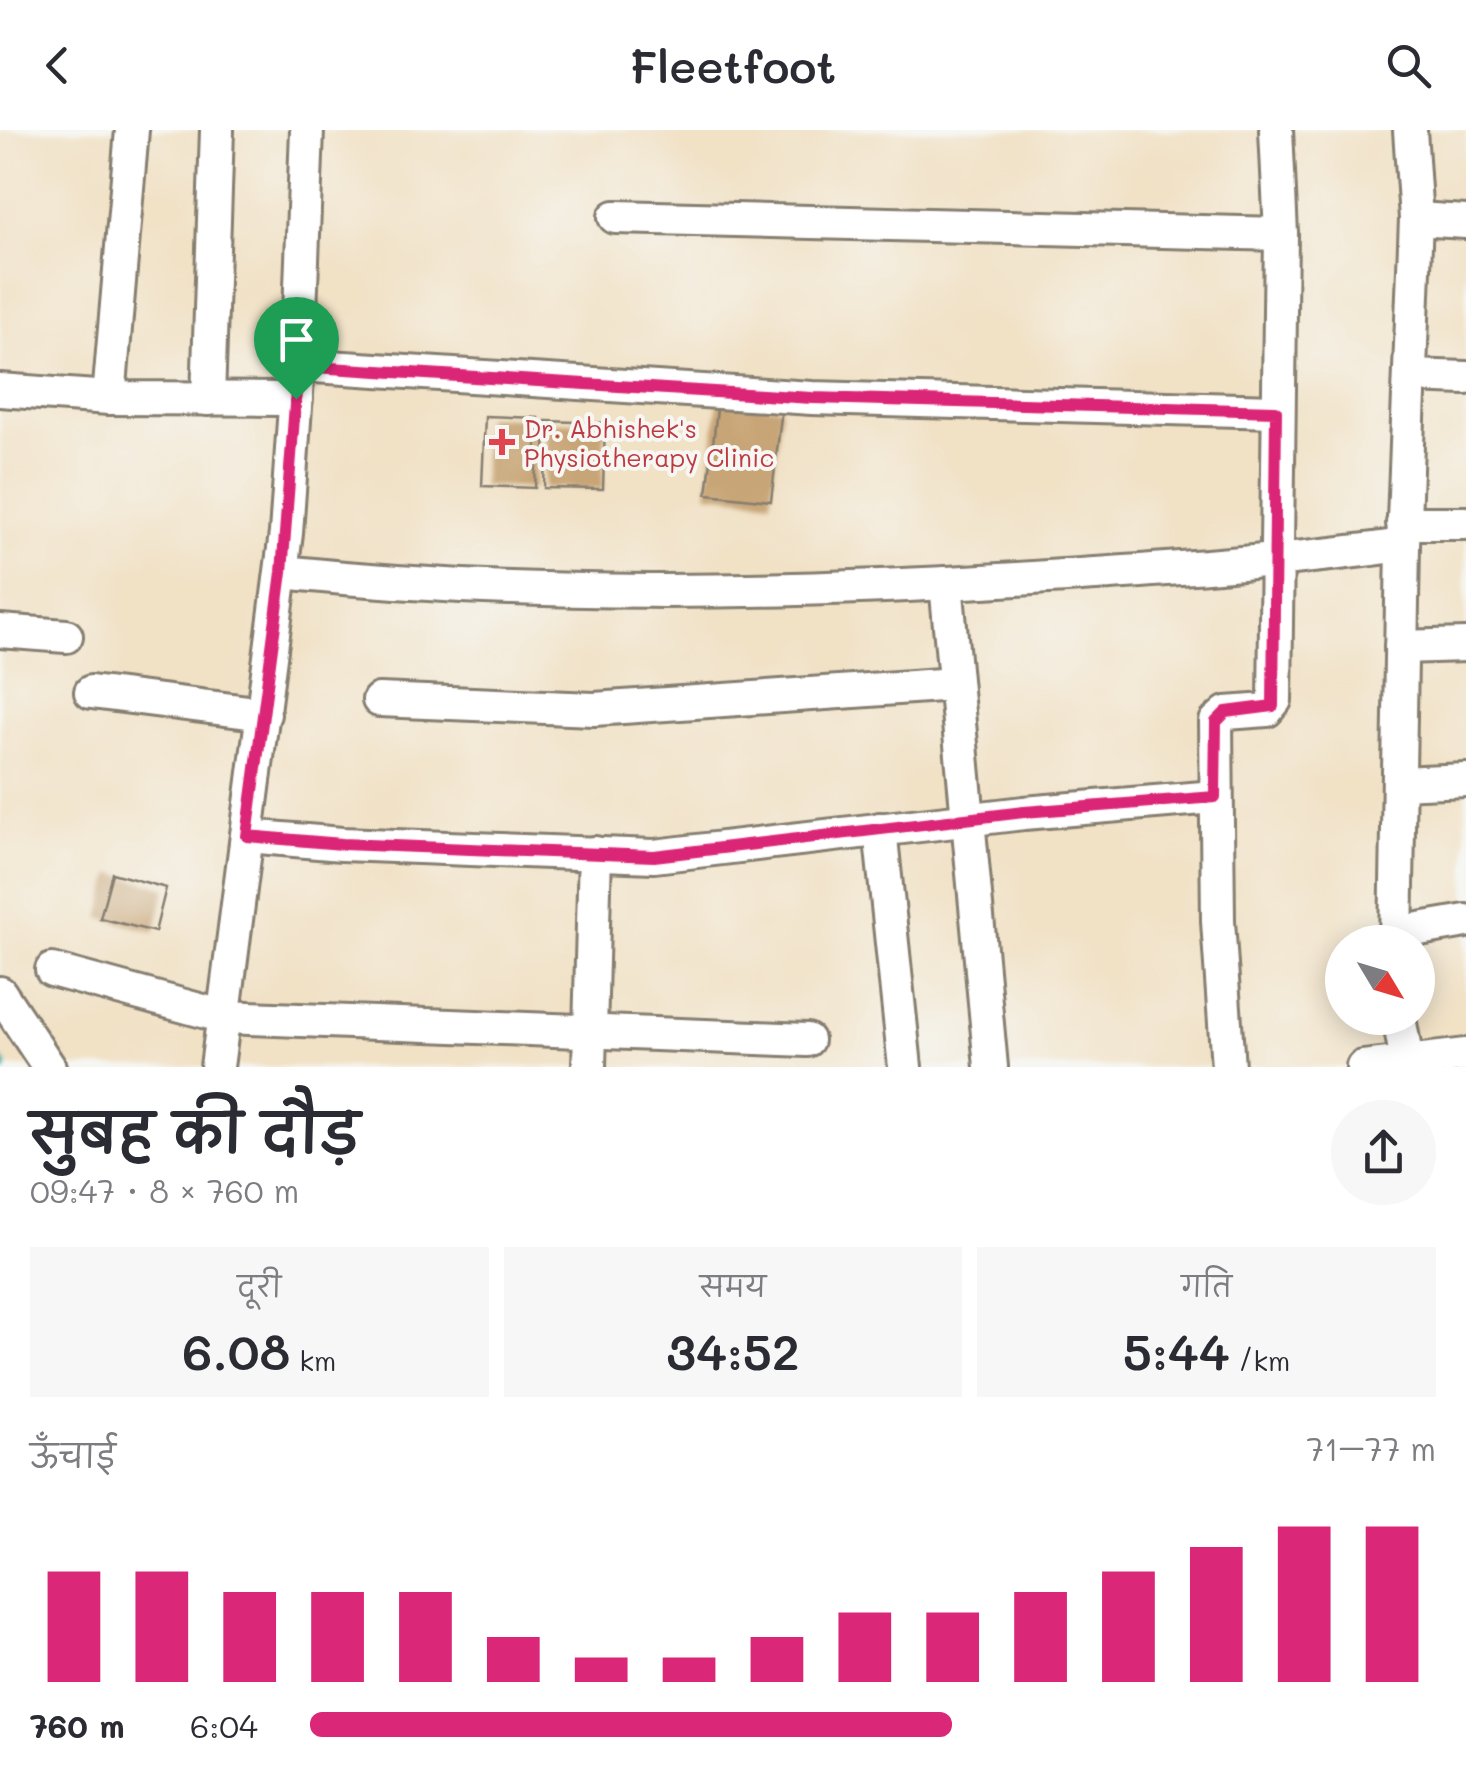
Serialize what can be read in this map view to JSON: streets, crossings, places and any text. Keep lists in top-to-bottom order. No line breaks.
{"places":{"health":["Dr. Abhishek's Physiotherapy Clinic"]},"north":"bottom right","page":{"header":"Fleetfoot","heading":["सुबह की दौड़","09:47 · 8 × 760 m"],"stats":[["दूरी","6.08 km"],["समय","34:52"],["गति","5:44 /km"]],"chart":["ऊँचाई","71–77 m"],"list":[{"name":"760 m","note":"6:04"}]}}
